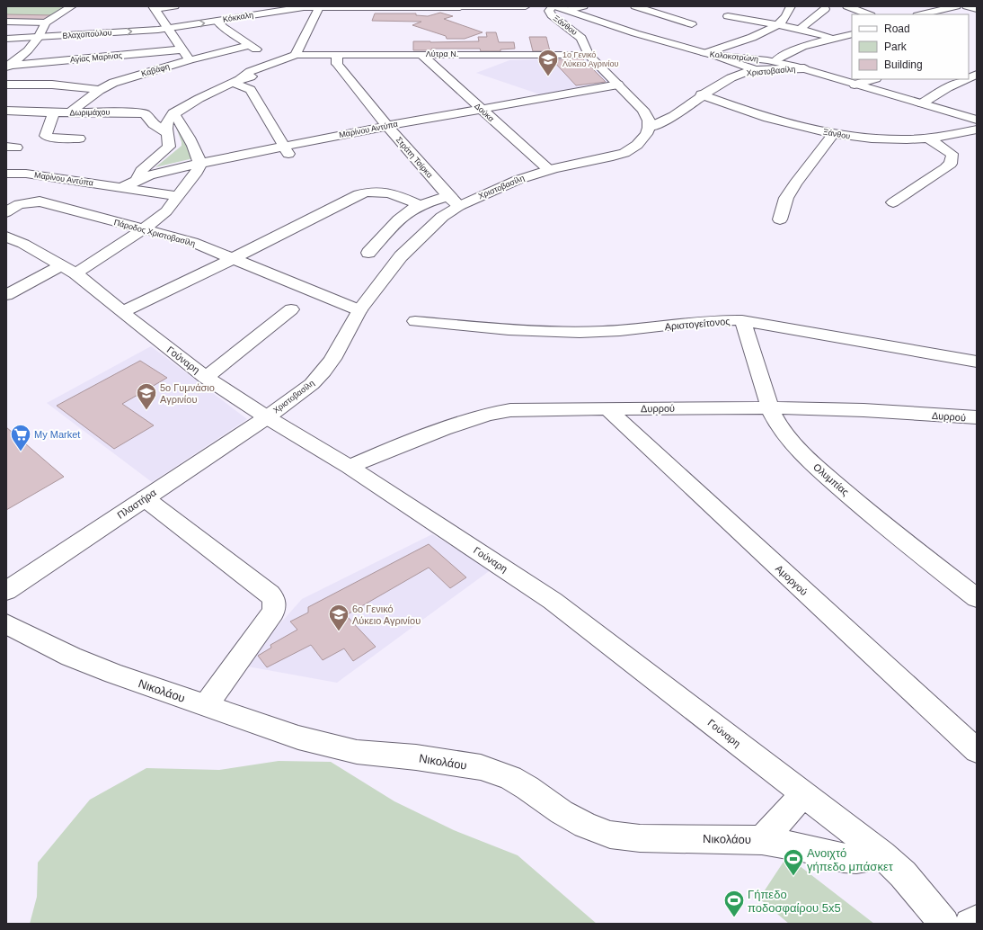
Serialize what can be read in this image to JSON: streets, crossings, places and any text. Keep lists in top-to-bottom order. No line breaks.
{"streets":{"street":["Κόκκαλη","Ξάνθου","Βλαχοπούλου","Λύτρα Ν.","Κολοκοτρώνη","Αγίας Μαρίνας","Καβάφη","Χριστοβασίλη","Δωριμάχου","Δούκα","Μαρίνου Αντύπα","Στράτη Τσίρκα","Πάροδος Χριστοβασίλη","Αριστογείτονος","Γούναρη","Δυρρού","Ολυμπίας","Πλαστήρα","Αμοργού","Νικολάου"]},"crossings":[["Κόκκαλη","Βλαχοπούλου"],["Ξάνθου","Λύτρα Ν."],["Ξάνθου","Κολοκοτρώνη"],["Ξάνθου","Χριστοβασίλη"],["Ξάνθου","Μαρίνου Αντύπα"],["Λύτρα Ν.","Δούκα"],["Λύτρα Ν.","Στράτη Τσίρκα"],["Κολοκοτρώνη","Χριστοβασίλη"],["Καβάφη","Δωριμάχου"],["Χριστοβασίλη","Δούκα"],["Χριστοβασίλη","Στράτη Τσίρκα"],["Χριστοβασίλη","Πάροδος Χριστοβασίλη"],["Χριστοβασίλη","Γούναρη"],["Χριστοβασίλη","Πλαστήρα"],["Δούκα","Μαρίνου Αντύπα"],["Μαρίνου Αντύπα","Στράτη Τσίρκα"],["Αριστογείτονος","Ολυμπίας"],["Γούναρη","Δυρρού"],["Γούναρη","Πλαστήρα"],["Γούναρη","Νικολάου"],["Δυρρού","Ολυμπίας"],["Δυρρού","Αμοργού"]],"places":{"school or university":["1ο Γενικό Λύκειο Αγρινίου","5ο Γυμνάσιο Αγρινίου","6ο Γενικό Λύκειο Αγρινίου"],"supermarket":["My Market"],"sports":["Ανοιχτό γήπεδο μπάσκετ","Γήπεδο ποδοσφαίρου 5x5"]},"legend":["Road","Park","Building"]}
